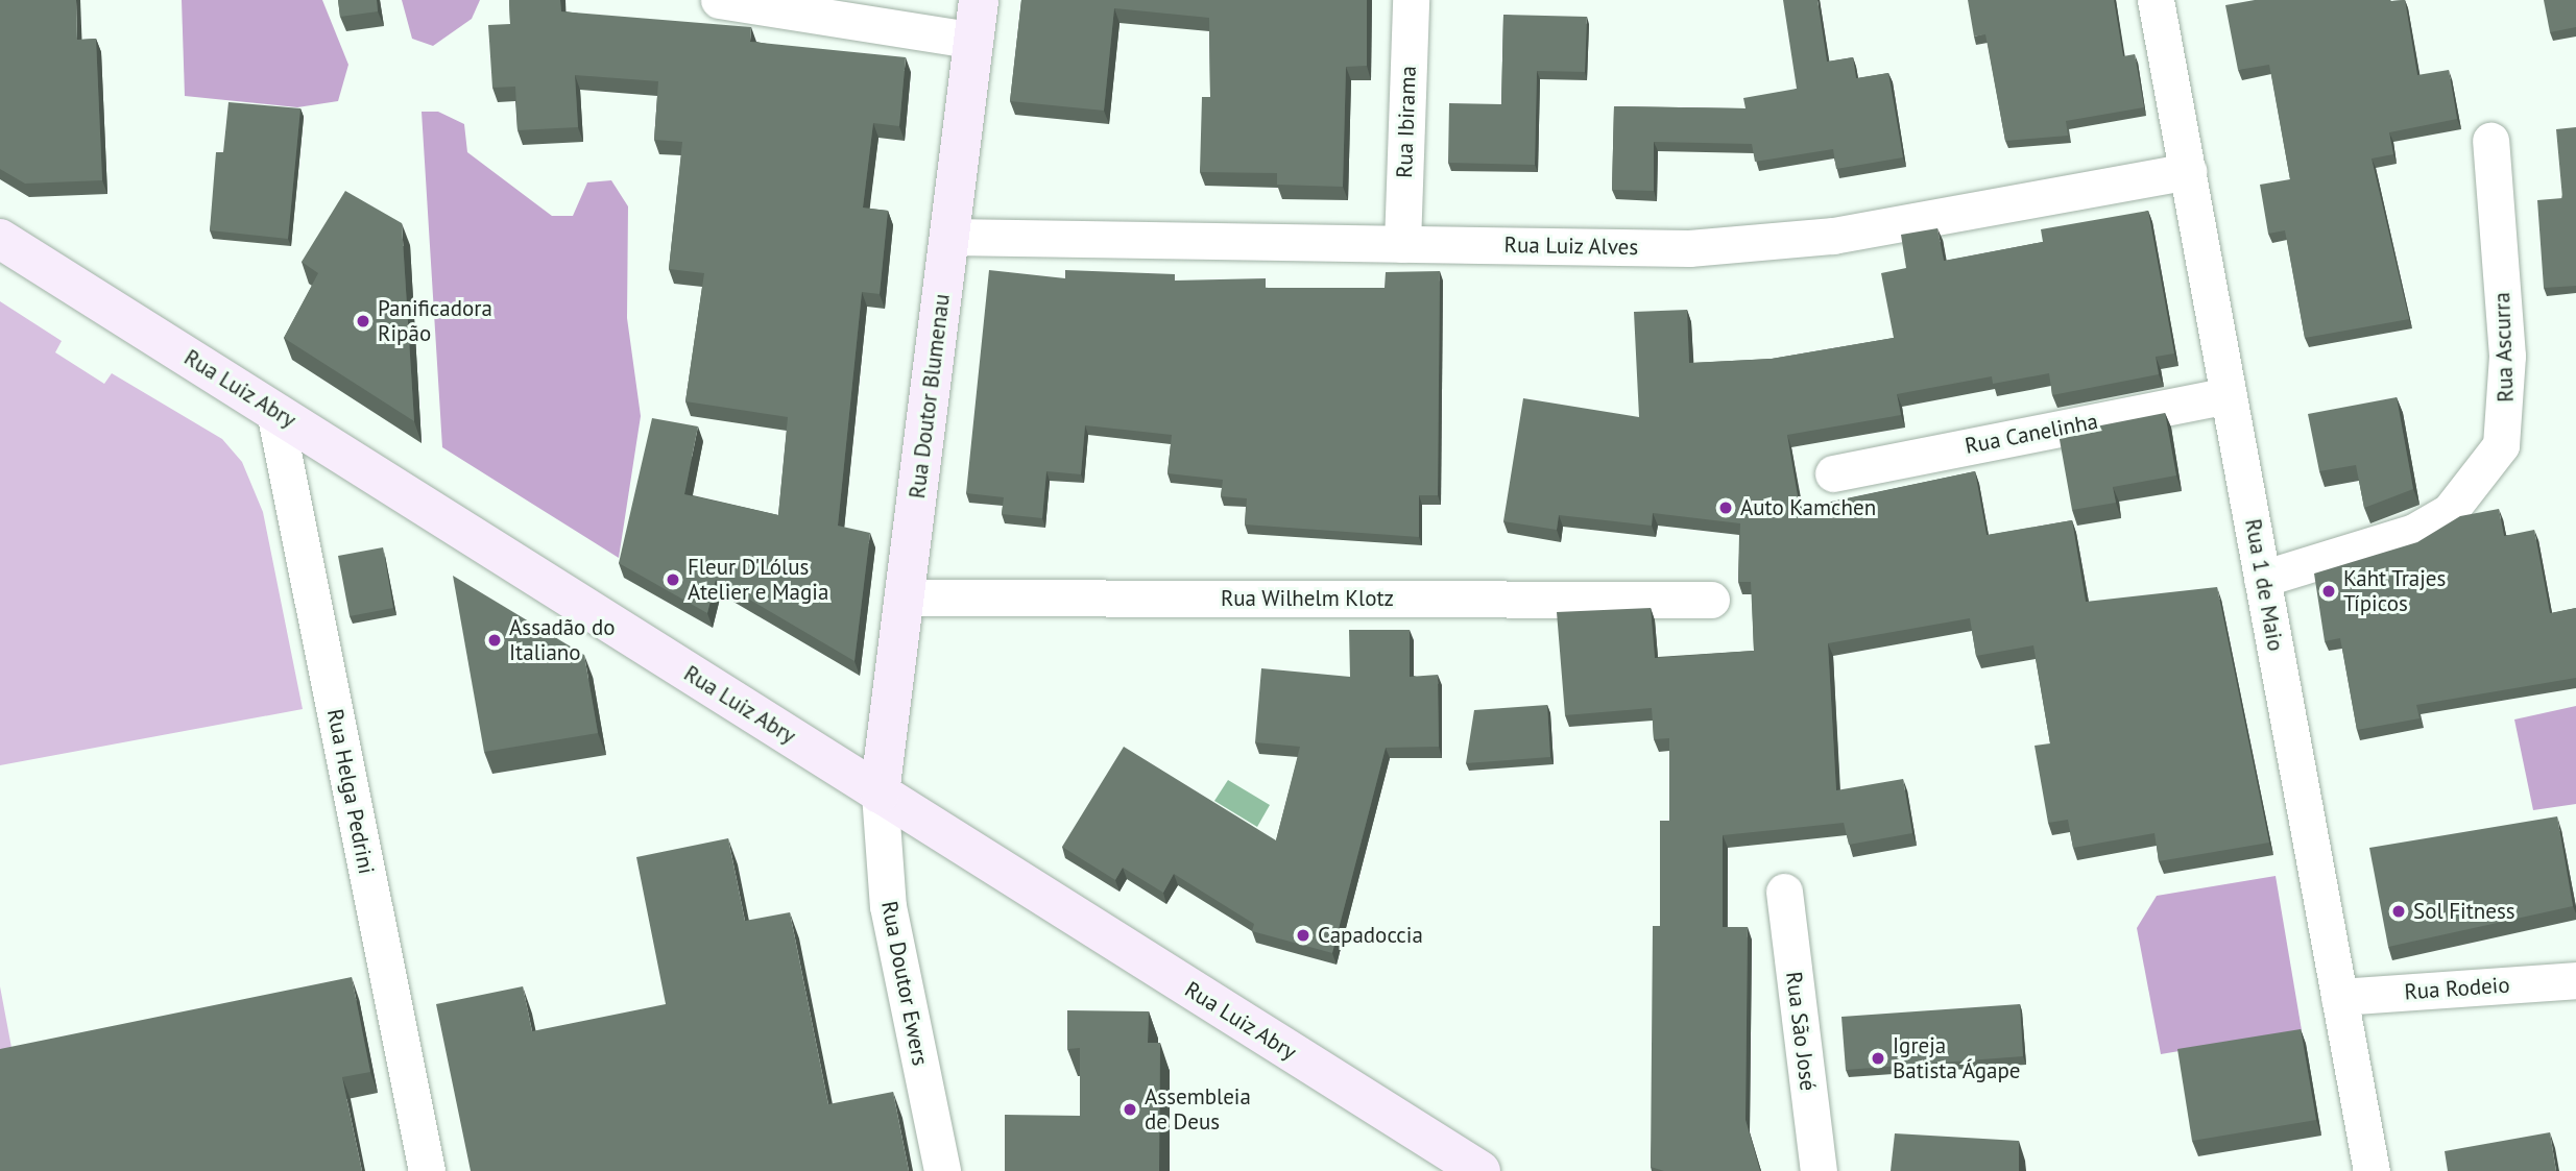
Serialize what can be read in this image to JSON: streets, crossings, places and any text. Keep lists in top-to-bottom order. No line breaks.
{"streets":{"main road":["Rua Luiz Abry","Rua Doutor Blumenau"],"street":["Rua Ibirama","Rua Luiz Alves","Rua Ascurra","Rua Canelinha","Rua 1 de Maio","Rua Wilhelm Klotz","Rua Helga Pedrini","Rua Doutor Ewers","Rua Rodeio","Rua São José"]},"crossings":[["Rua Ibirama","Rua Luiz Alves"],["Rua Luiz Alves","Rua Doutor Blumenau"],["Rua Luiz Alves","Rua 1 de Maio"],["Rua Ascurra","Rua 1 de Maio"],["Rua Luiz Abry","Rua Doutor Blumenau"],["Rua Luiz Abry","Rua Helga Pedrini"],["Rua Luiz Abry","Rua Doutor Ewers"],["Rua Doutor Blumenau","Rua Wilhelm Klotz"],["Rua Doutor Blumenau","Rua Doutor Ewers"],["Rua Canelinha","Rua 1 de Maio"],["Rua 1 de Maio","Rua Rodeio"]],"places":["Panificadora Ripão","Auto Kamchen","Fleur D'Lólus Atelier e Magia","Kaht Trajes Típicos","Assadão do Italiano","Sol Fitness","Capadoccia","Igreja Batista Ágape","Assembleia de Deus"]}
